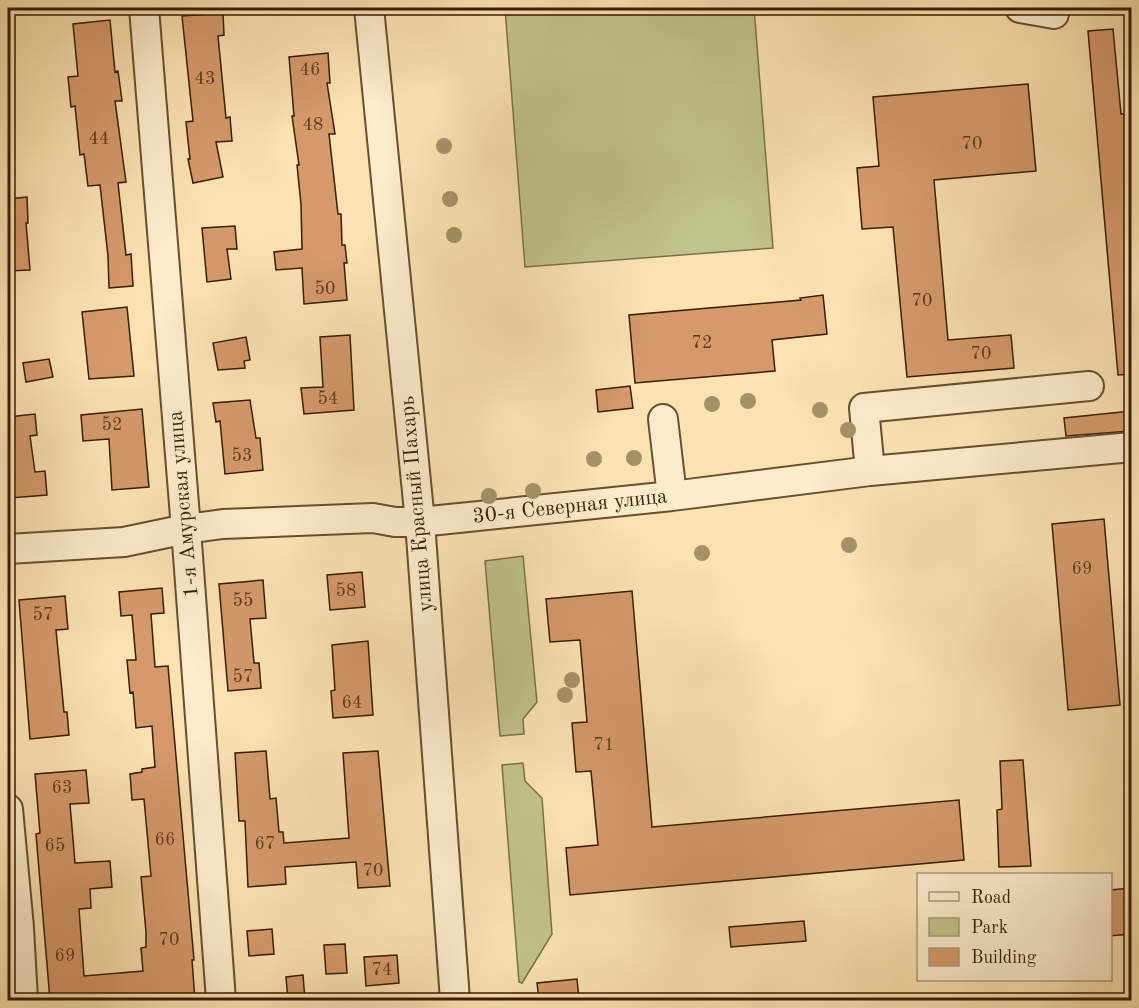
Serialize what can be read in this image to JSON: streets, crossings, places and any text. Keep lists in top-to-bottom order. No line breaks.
{"streets":{"street":["1-я Амурская улица","улица Красный Пахарь","30-я Северная улица"]},"crossings":[["1-я Амурская улица","30-я Северная улица"],["улица Красный Пахарь","30-я Северная улица"]],"house_numbers":["46","43","48","44","70","50","70","72","70","54","52","53","69","58","55","57","57","64","71","63","66","67","65","70","70","69","74"],"legend":["Road","Park","Building"]}
